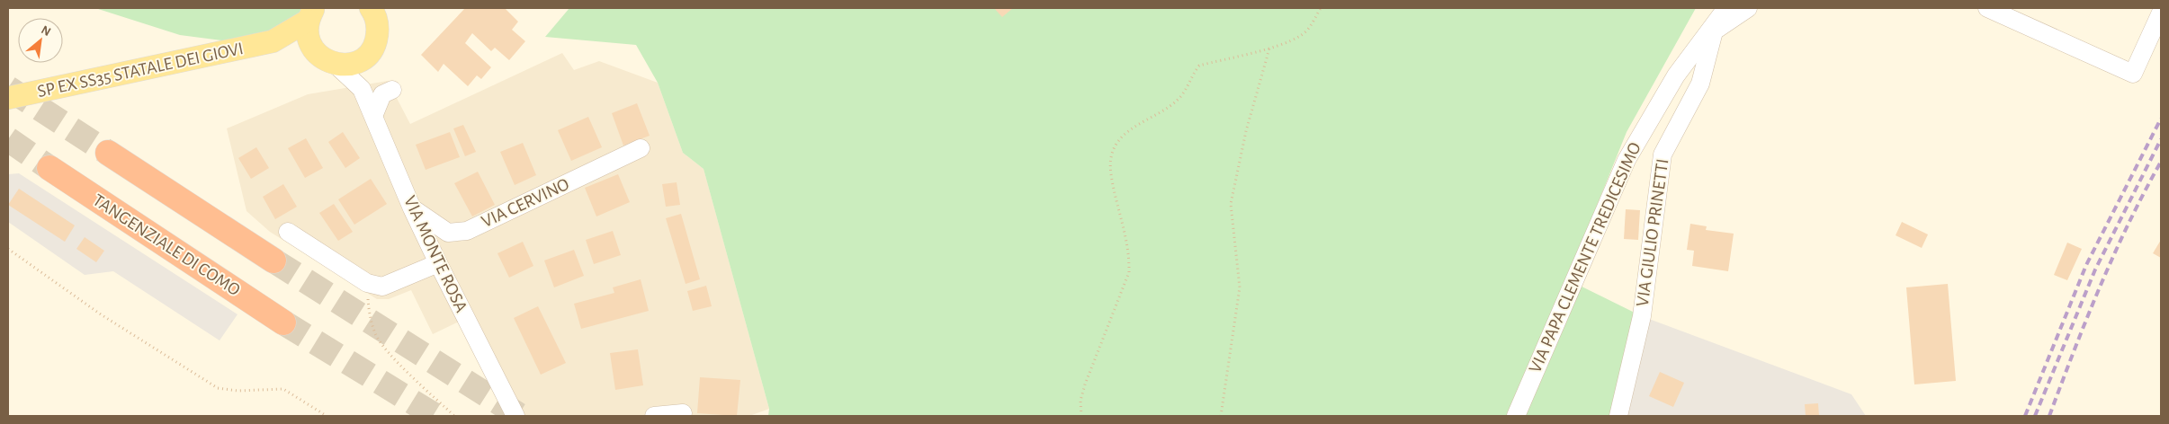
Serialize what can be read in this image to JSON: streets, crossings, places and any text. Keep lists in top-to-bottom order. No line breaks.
{"streets":{"highway":["TANGENZIALE DI COMO"],"main road":["SP EX SS35 STATALE DEI GIOVI"],"street":["VIA CERVINO","VIA GIULIO PRINETTI","VIA MONTE ROSA","VIA PAPA CLEMENTE TREDICESIMO"]},"crossings":[["SP EX SS35 STATALE DEI GIOVI","VIA MONTE ROSA"],["VIA CERVINO","VIA MONTE ROSA"],["VIA GIULIO PRINETTI","VIA PAPA CLEMENTE TREDICESIMO"]],"north":"top right"}
